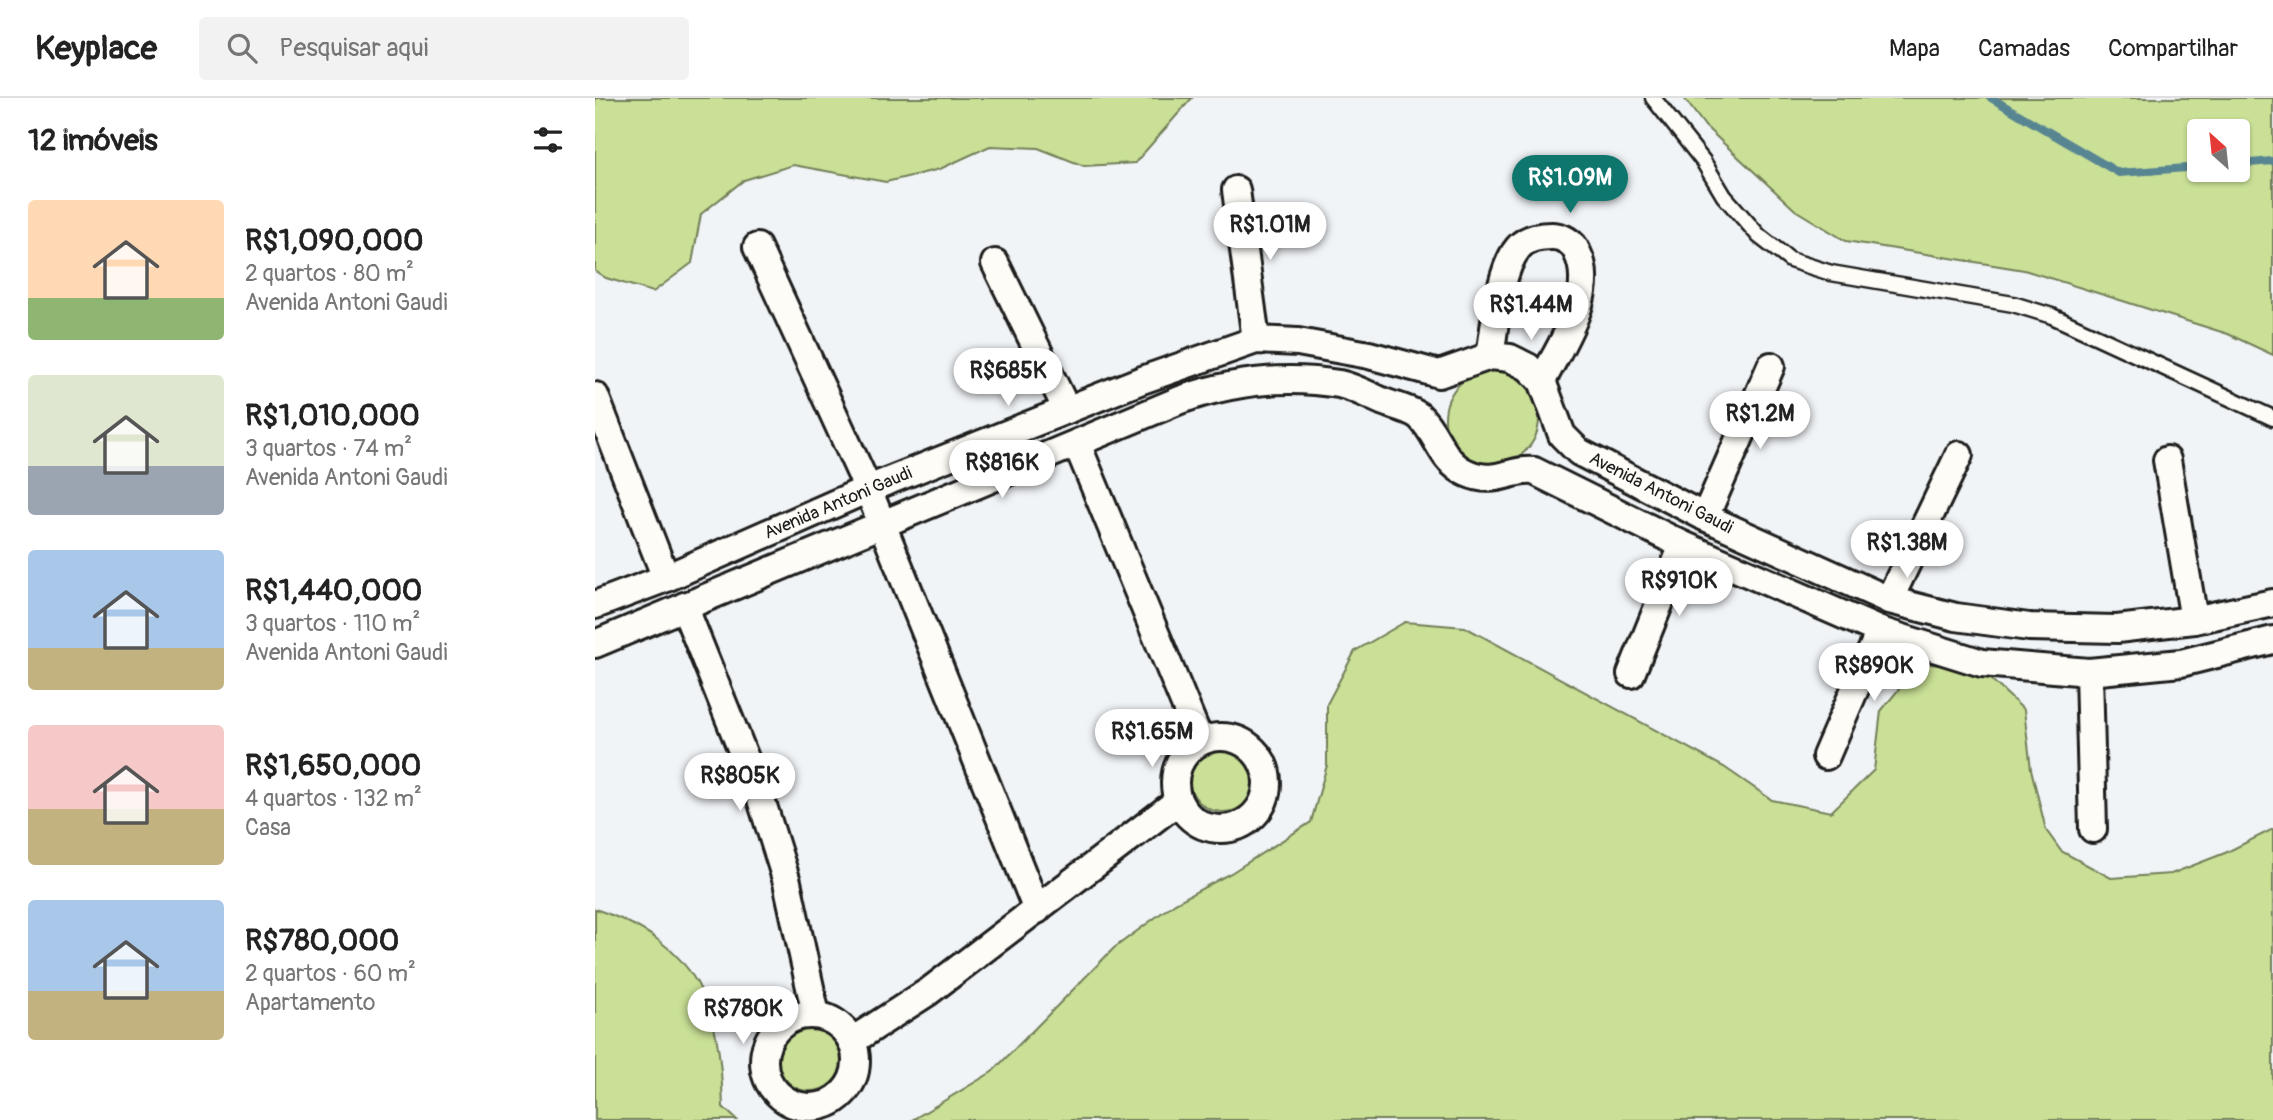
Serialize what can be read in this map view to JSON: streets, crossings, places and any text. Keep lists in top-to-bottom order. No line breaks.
{"streets":{"street":["Avenida Antoni Gaudi"]},"north":"top left","page":{"header":"Keyplace","search":"Pesquisar aqui","nav":["Mapa","Camadas","Compartilhar"],"heading":"12 imóveis","price":["R$1.09M","R$1.01M","R$1.44M","R$685K","R$1.2M","R$816K","R$1.38M","R$910K","R$890K","R$1.65M","R$805K","R$780K"],"list":[{"name":"R$1,090,000","note":"2 quartos · 80 m² · Avenida Antoni Gaudi"},{"name":"R$1,010,000","note":"3 quartos · 74 m² · Avenida Antoni Gaudi"},{"name":"R$1,440,000","note":"3 quartos · 110 m² · Avenida Antoni Gaudi"},{"name":"R$1,650,000","note":"4 quartos · 132 m² · Casa"},{"name":"R$780,000","note":"2 quartos · 60 m² · Apartamento"}]}}
